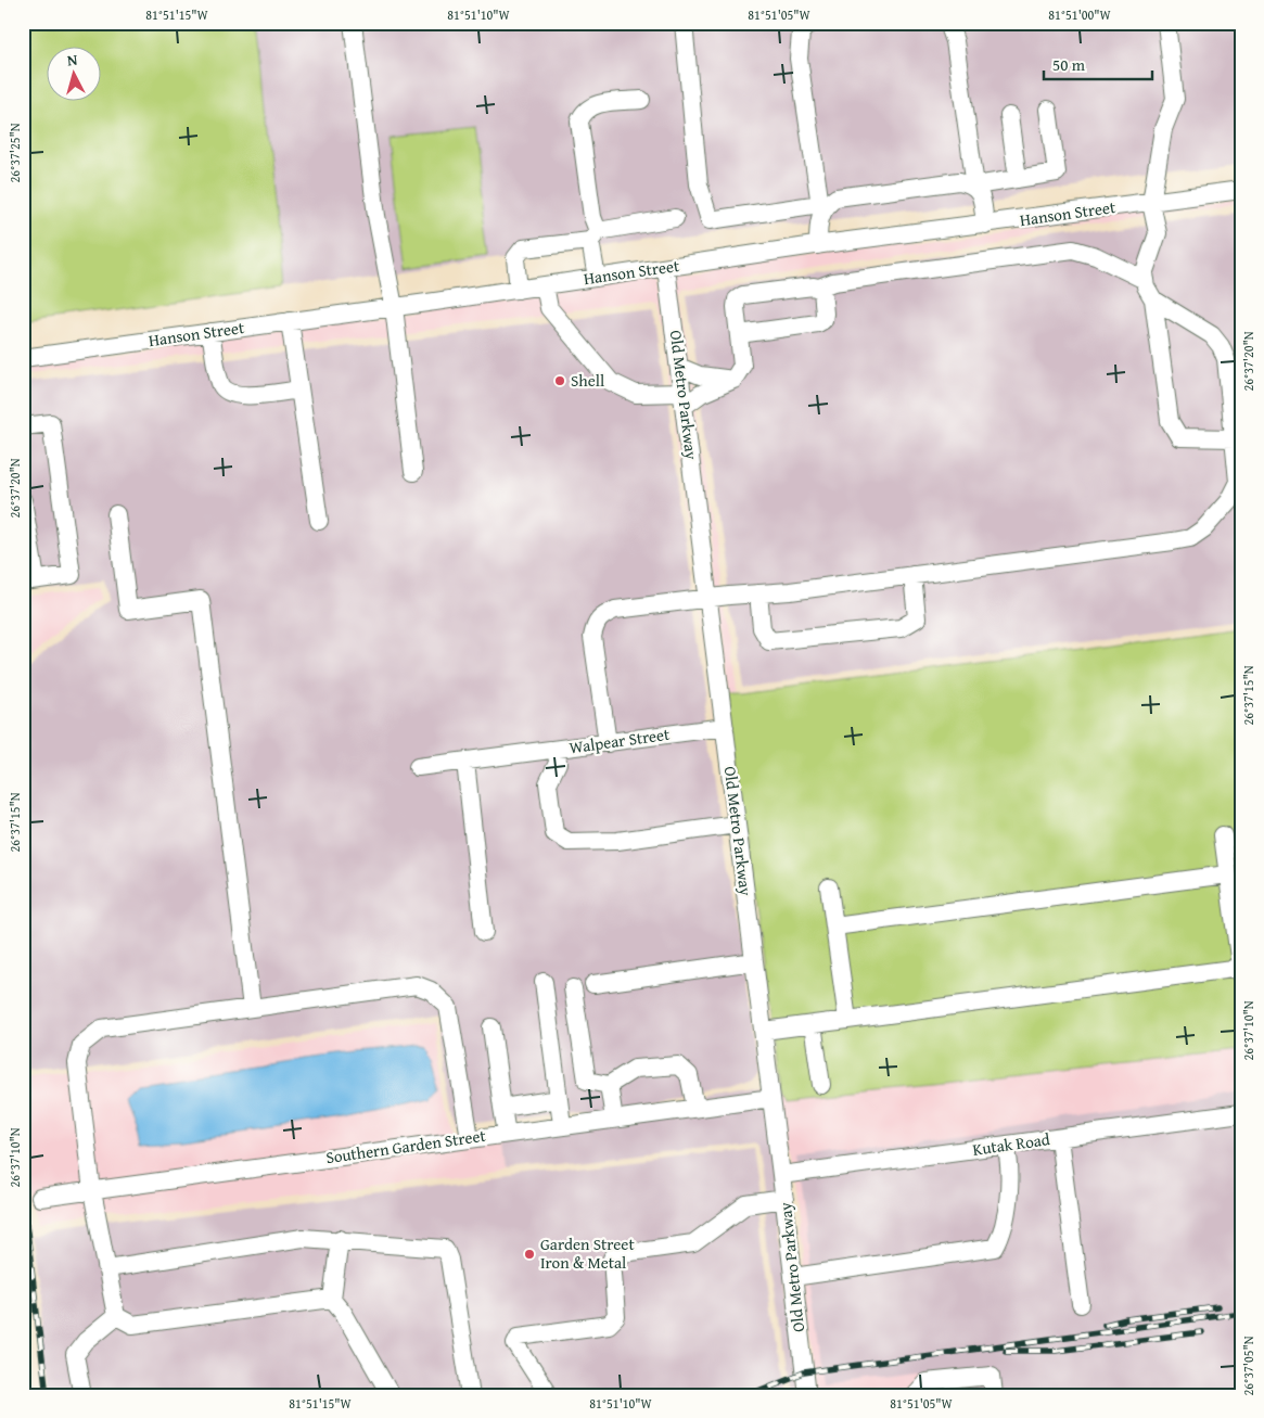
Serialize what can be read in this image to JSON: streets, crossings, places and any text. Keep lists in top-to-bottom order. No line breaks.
{"streets":{"street":["Hanson Street","Old Metro Parkway","Walpear Street","Kutak Road","Southern Garden Street"]},"crossings":[["Hanson Street","Old Metro Parkway"],["Old Metro Parkway","Walpear Street"],["Old Metro Parkway","Kutak Road"],["Old Metro Parkway","Southern Garden Street"]],"places":["Shell","Garden Street Iron & Metal"],"scale_bar":"50 m","north":"top","coordinates":["81°51'15\"W","81°51'10\"W","81°51'05\"W","81°51'00\"W","26°37'25\"N","26°37'20\"N","26°37'15\"N","26°37'10\"N","26°37'05\"N"]}
